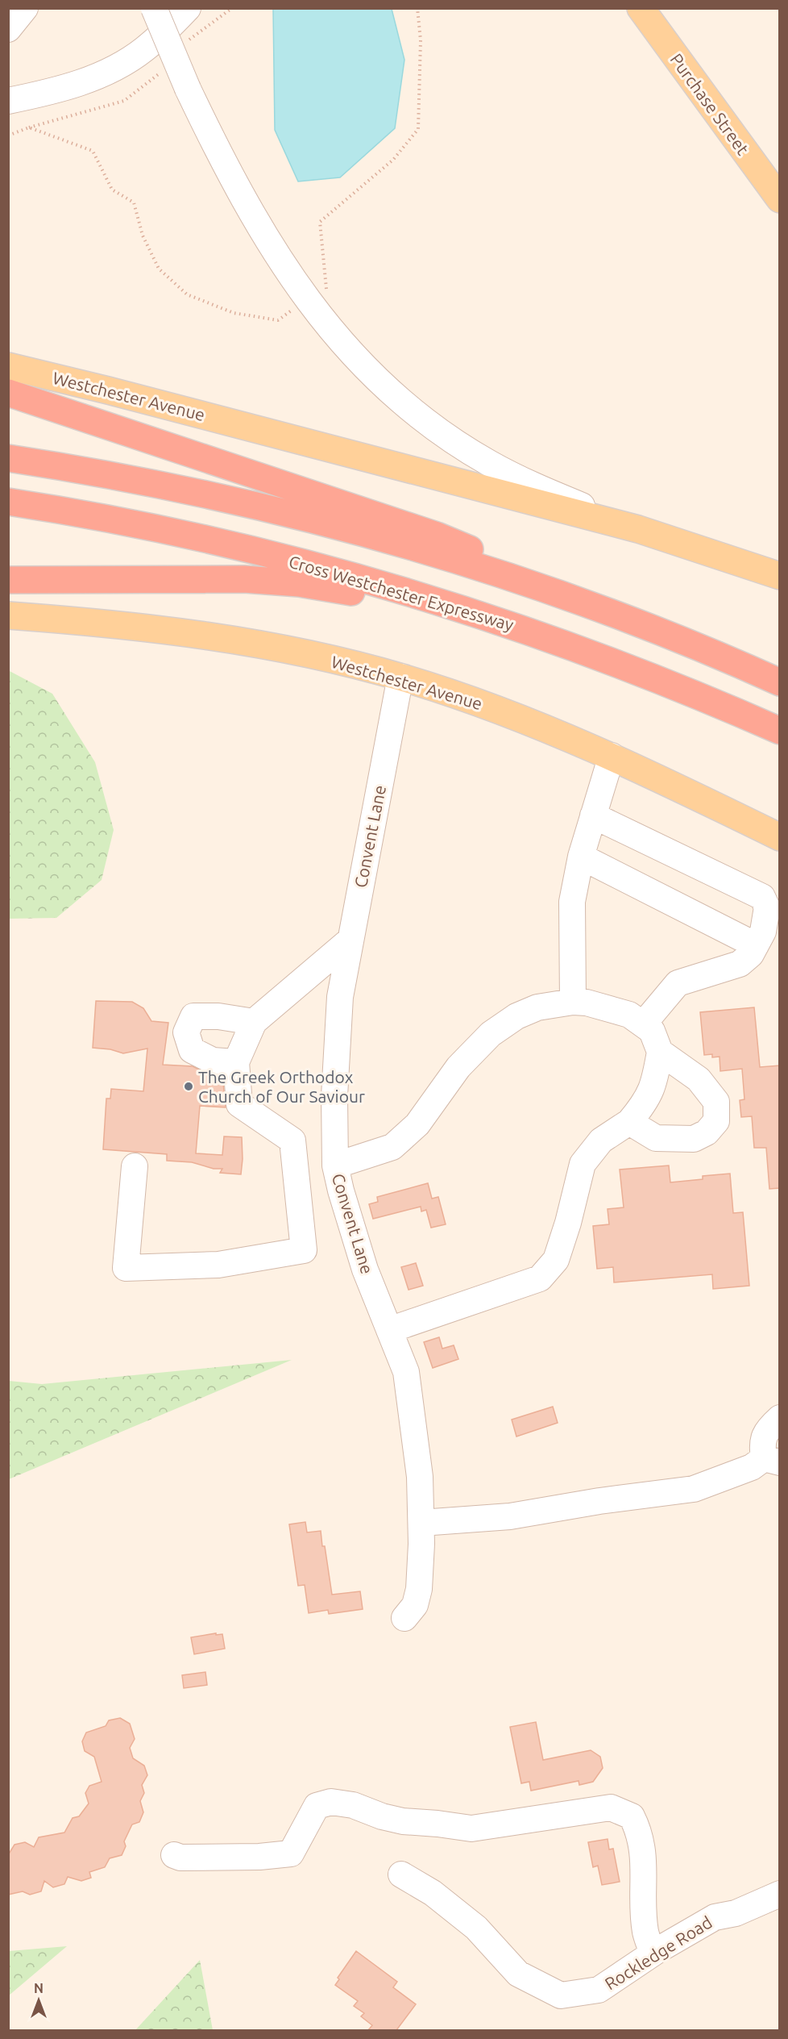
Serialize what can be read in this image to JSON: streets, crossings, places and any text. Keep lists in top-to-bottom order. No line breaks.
{"streets":{"highway":["Cross Westchester Expressway"],"main road":["Purchase Street","Westchester Avenue"],"street":["Convent Lane","Rockledge Road"]},"crossings":[["Westchester Avenue","Convent Lane"]],"places":["The Greek Orthodox Church of Our Saviour"],"north":"top"}
